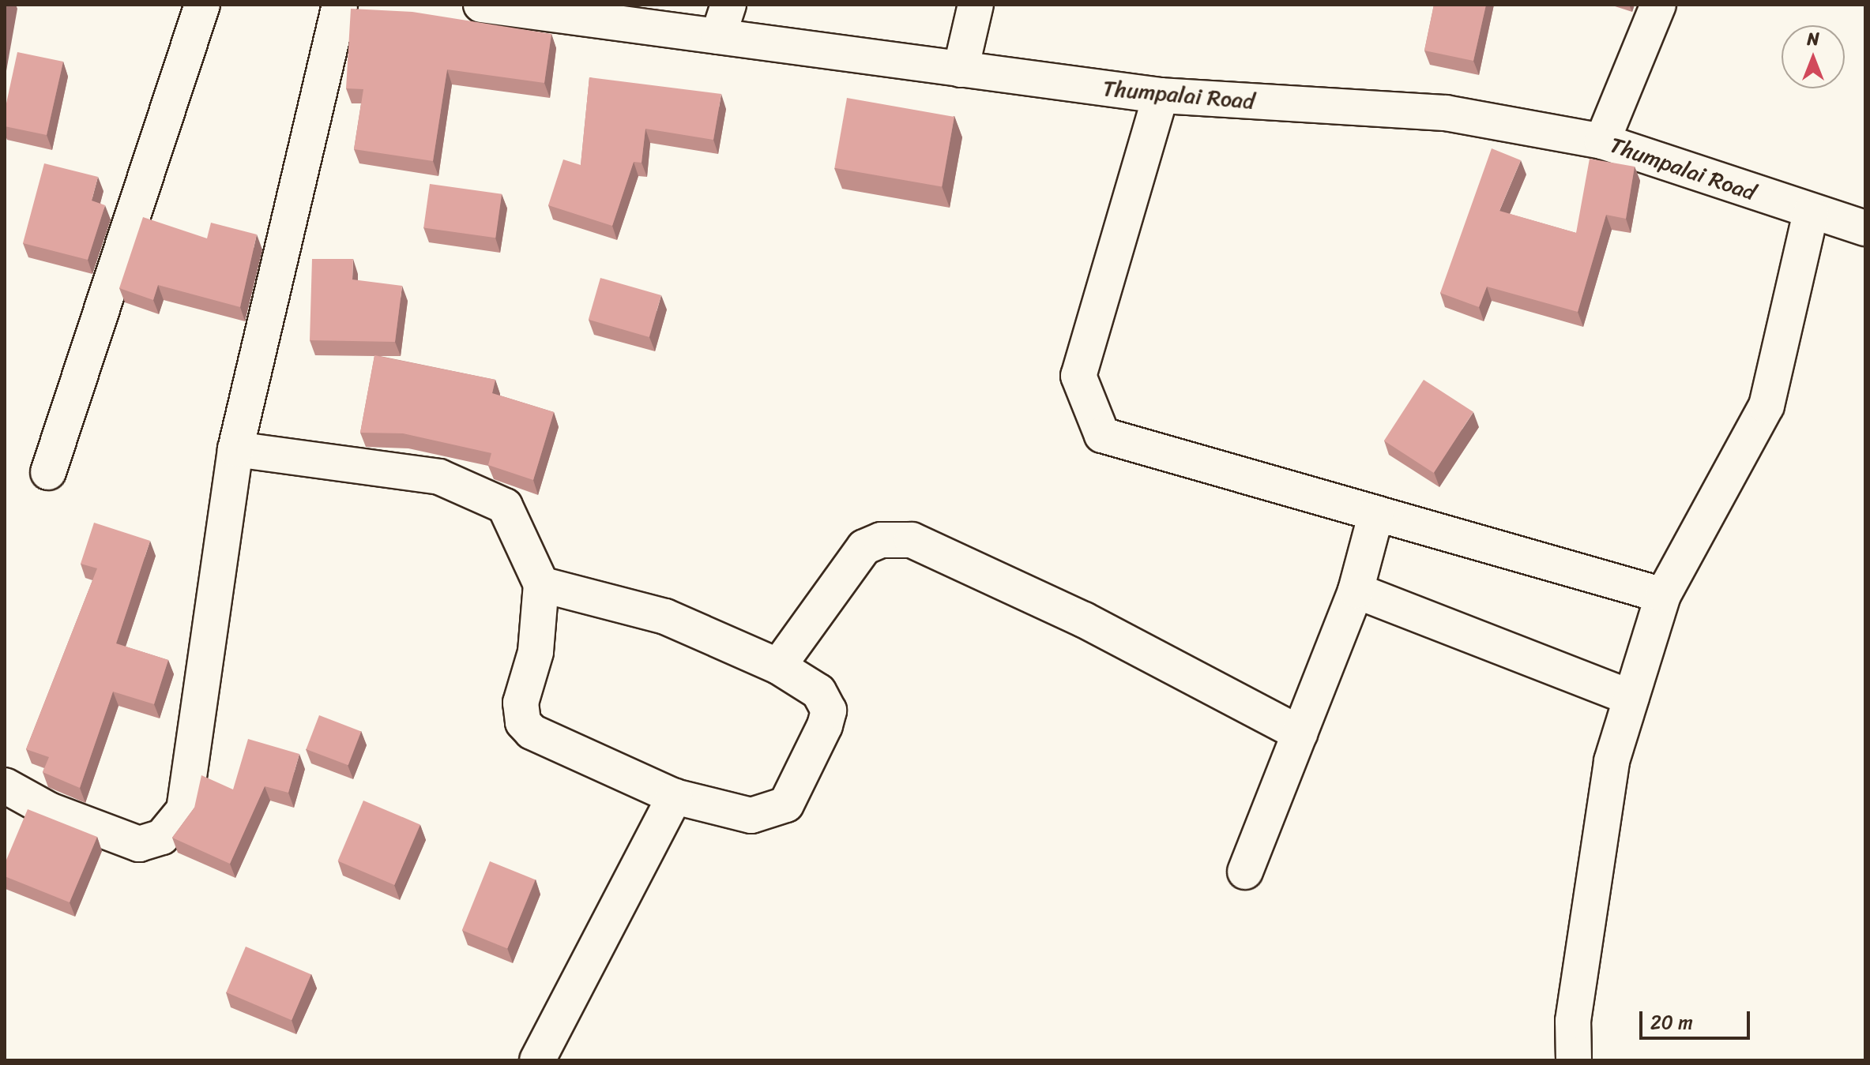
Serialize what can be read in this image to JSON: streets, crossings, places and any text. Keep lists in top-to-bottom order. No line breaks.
{"streets":{"street":["Thumpalai Road"]},"scale_bar":"20 m","north":"top"}
